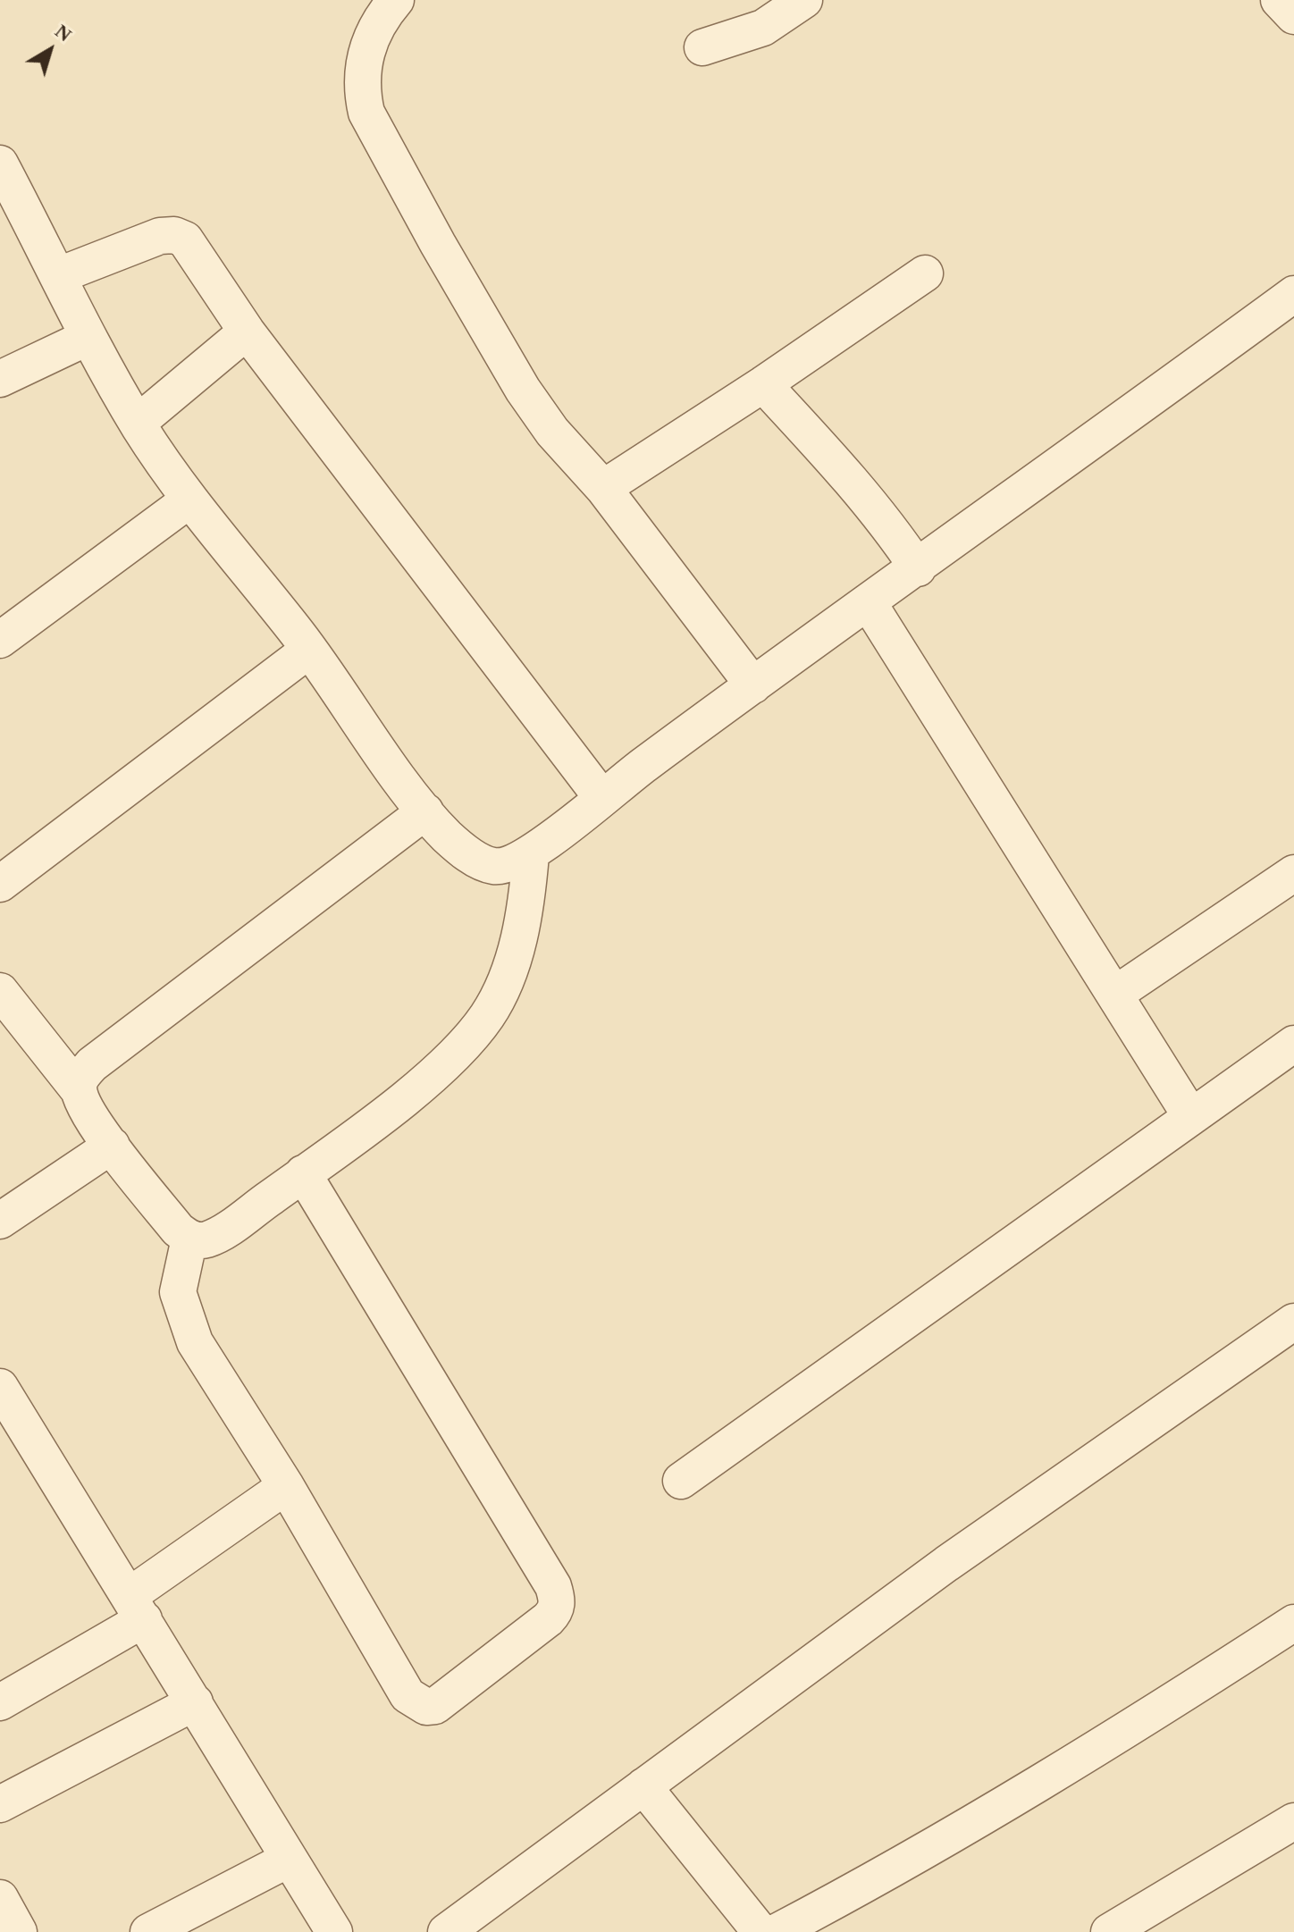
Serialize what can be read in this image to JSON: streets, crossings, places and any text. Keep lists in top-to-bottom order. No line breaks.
{"north":"top right"}
